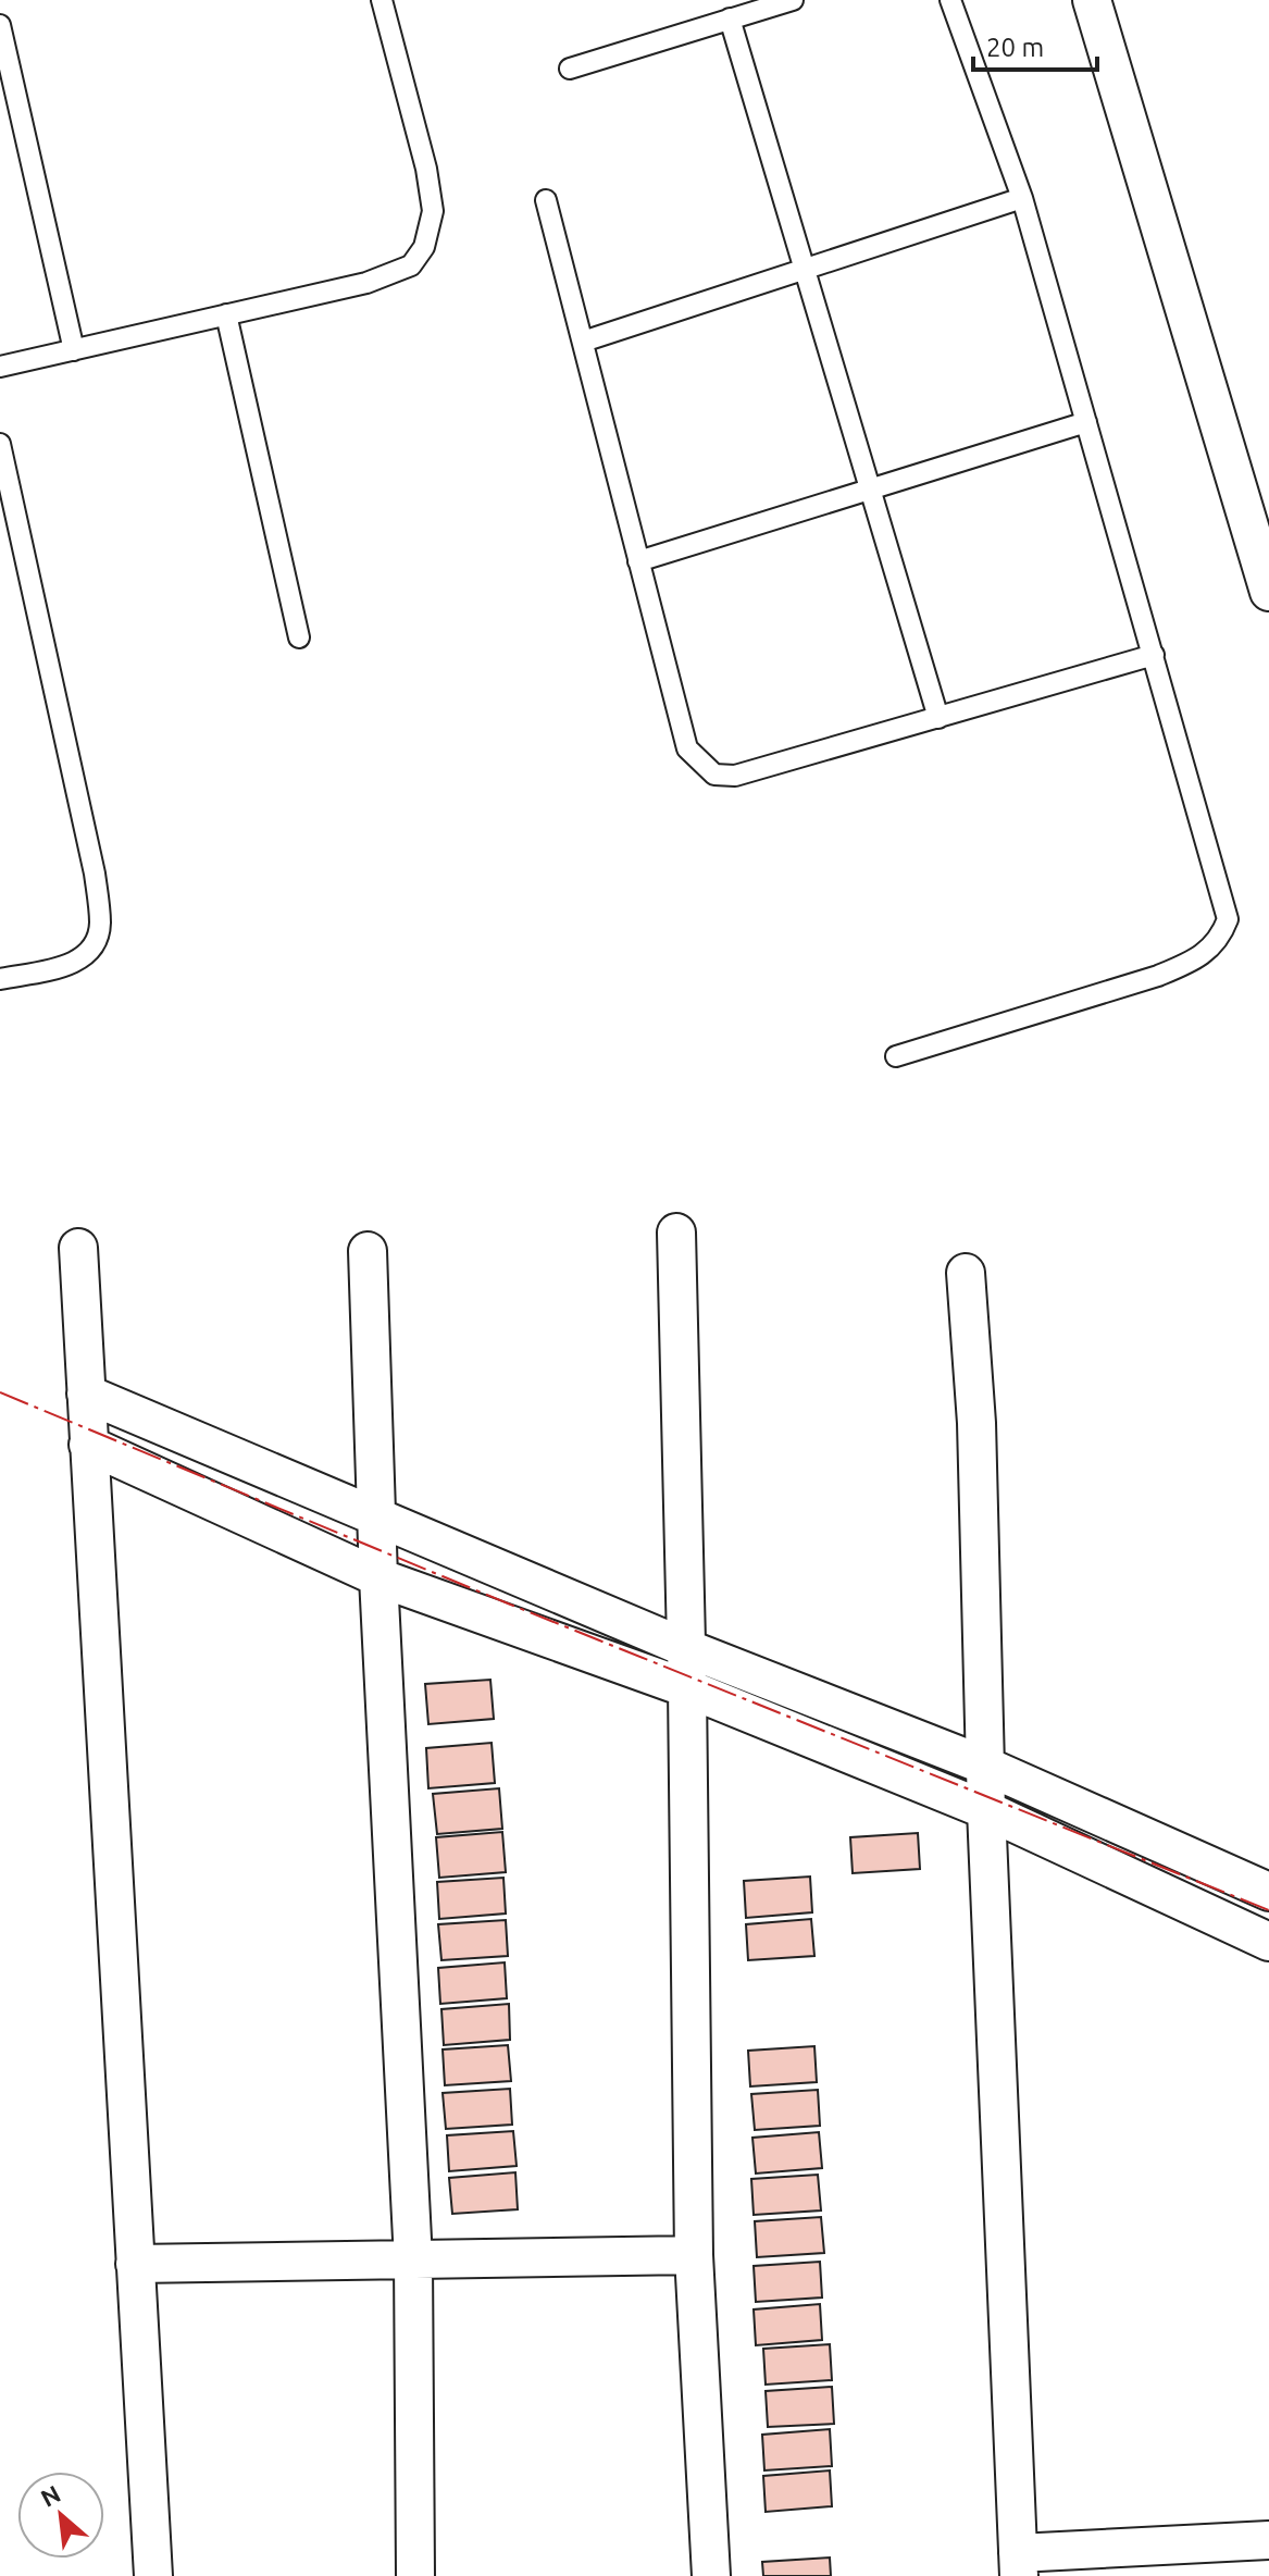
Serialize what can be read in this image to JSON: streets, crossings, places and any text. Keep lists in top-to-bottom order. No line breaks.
{"scale_bar":"20 m","north":"top left"}
